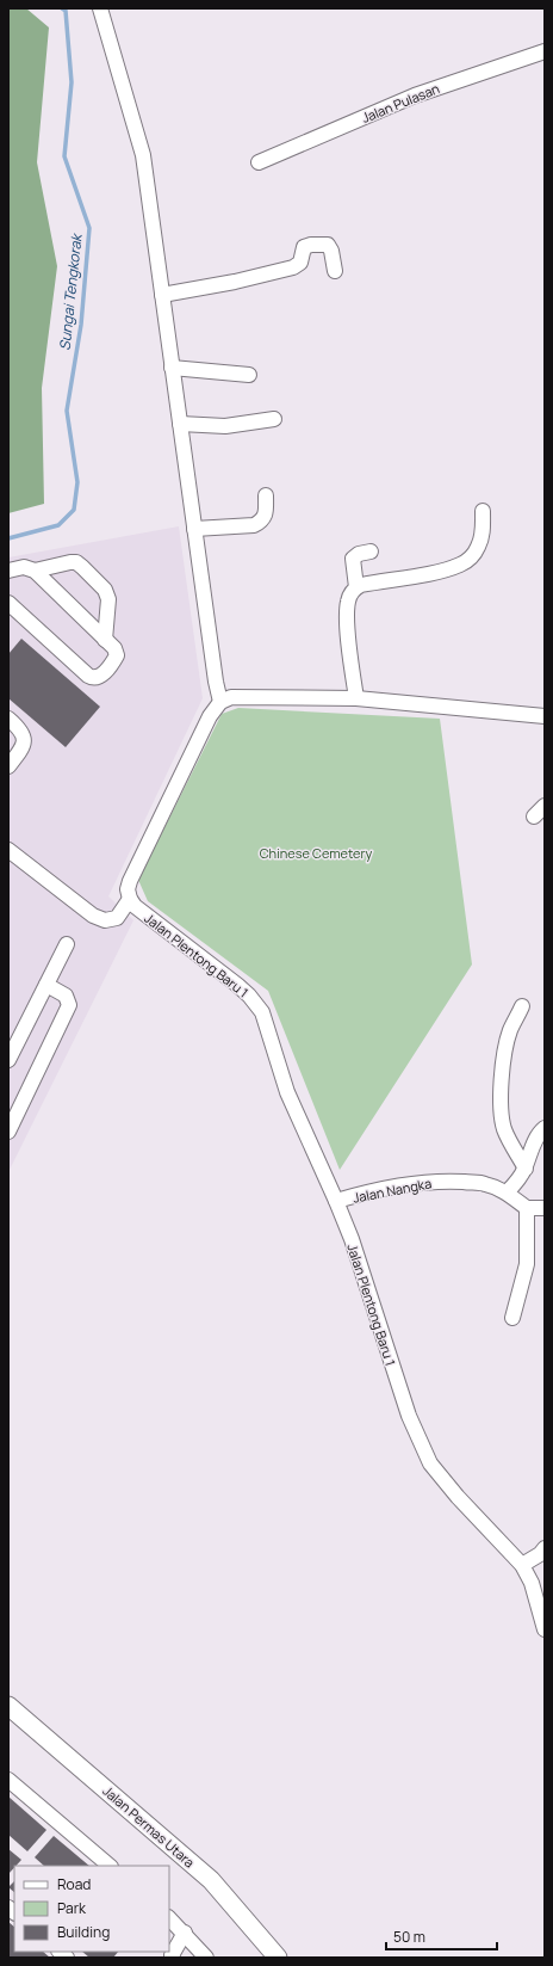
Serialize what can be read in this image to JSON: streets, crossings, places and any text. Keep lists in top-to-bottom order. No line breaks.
{"streets":{"main road":["Jalan Permas Utara"],"street":["Jalan Pulasan","Jalan Plentong Baru 1","Jalan Nangka"]},"crossings":[["Jalan Plentong Baru 1","Jalan Nangka"]],"water":["Sungai Tengkorak"],"parks":["Chinese Cemetery"],"legend":["Road","Park","Building"],"scale_bar":"50 m"}
